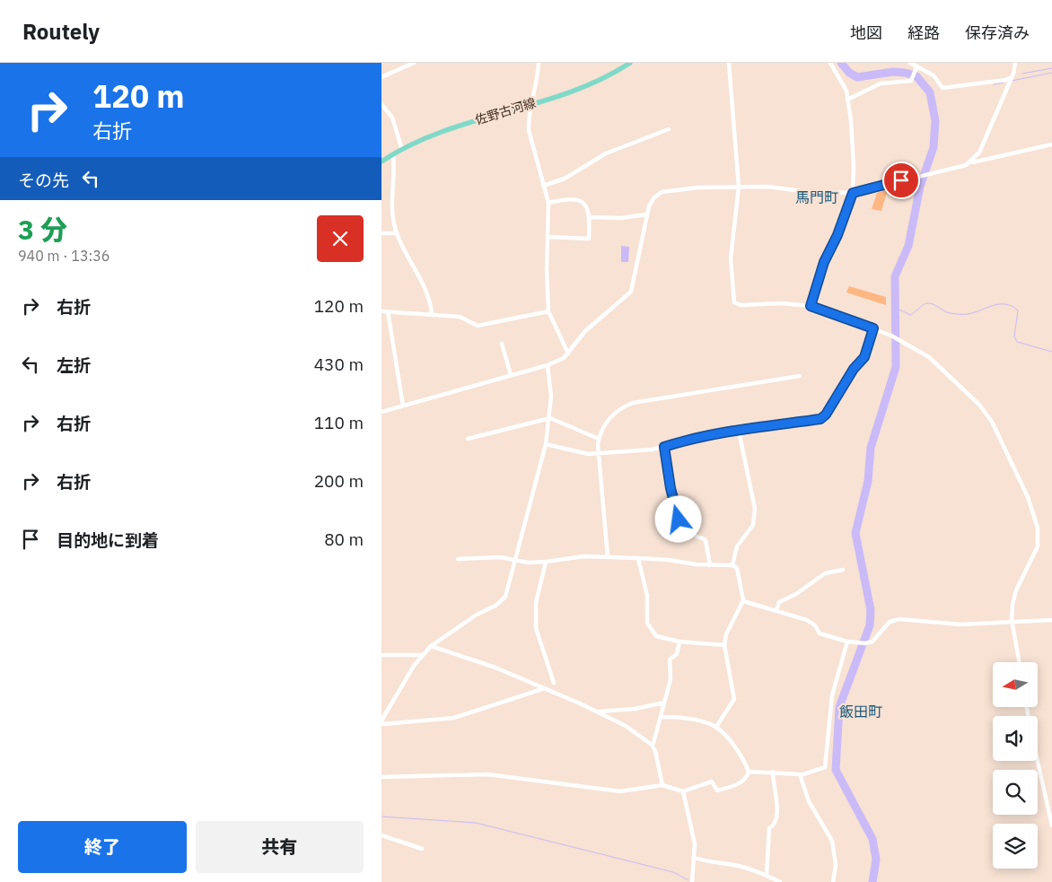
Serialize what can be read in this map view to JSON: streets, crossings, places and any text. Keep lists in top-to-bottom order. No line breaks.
{"streets":{"main road":["佐野古河線"]},"districts":["馬門町","飯田町"],"north":"left","page":{"header":"Routely","nav":["地図","経路","保存済み"],"turn":["120 m","右折"],"then":"その先","heading":["3 分","940 m · 13:36"],"list":[{"name":"右折","value":"120 m"},{"name":"左折","value":"430 m"},{"name":"右折","value":"110 m"},{"name":"右折","value":"200 m"},{"name":"目的地に到着","value":"80 m"}],"buttons":["終了","共有"]}}
